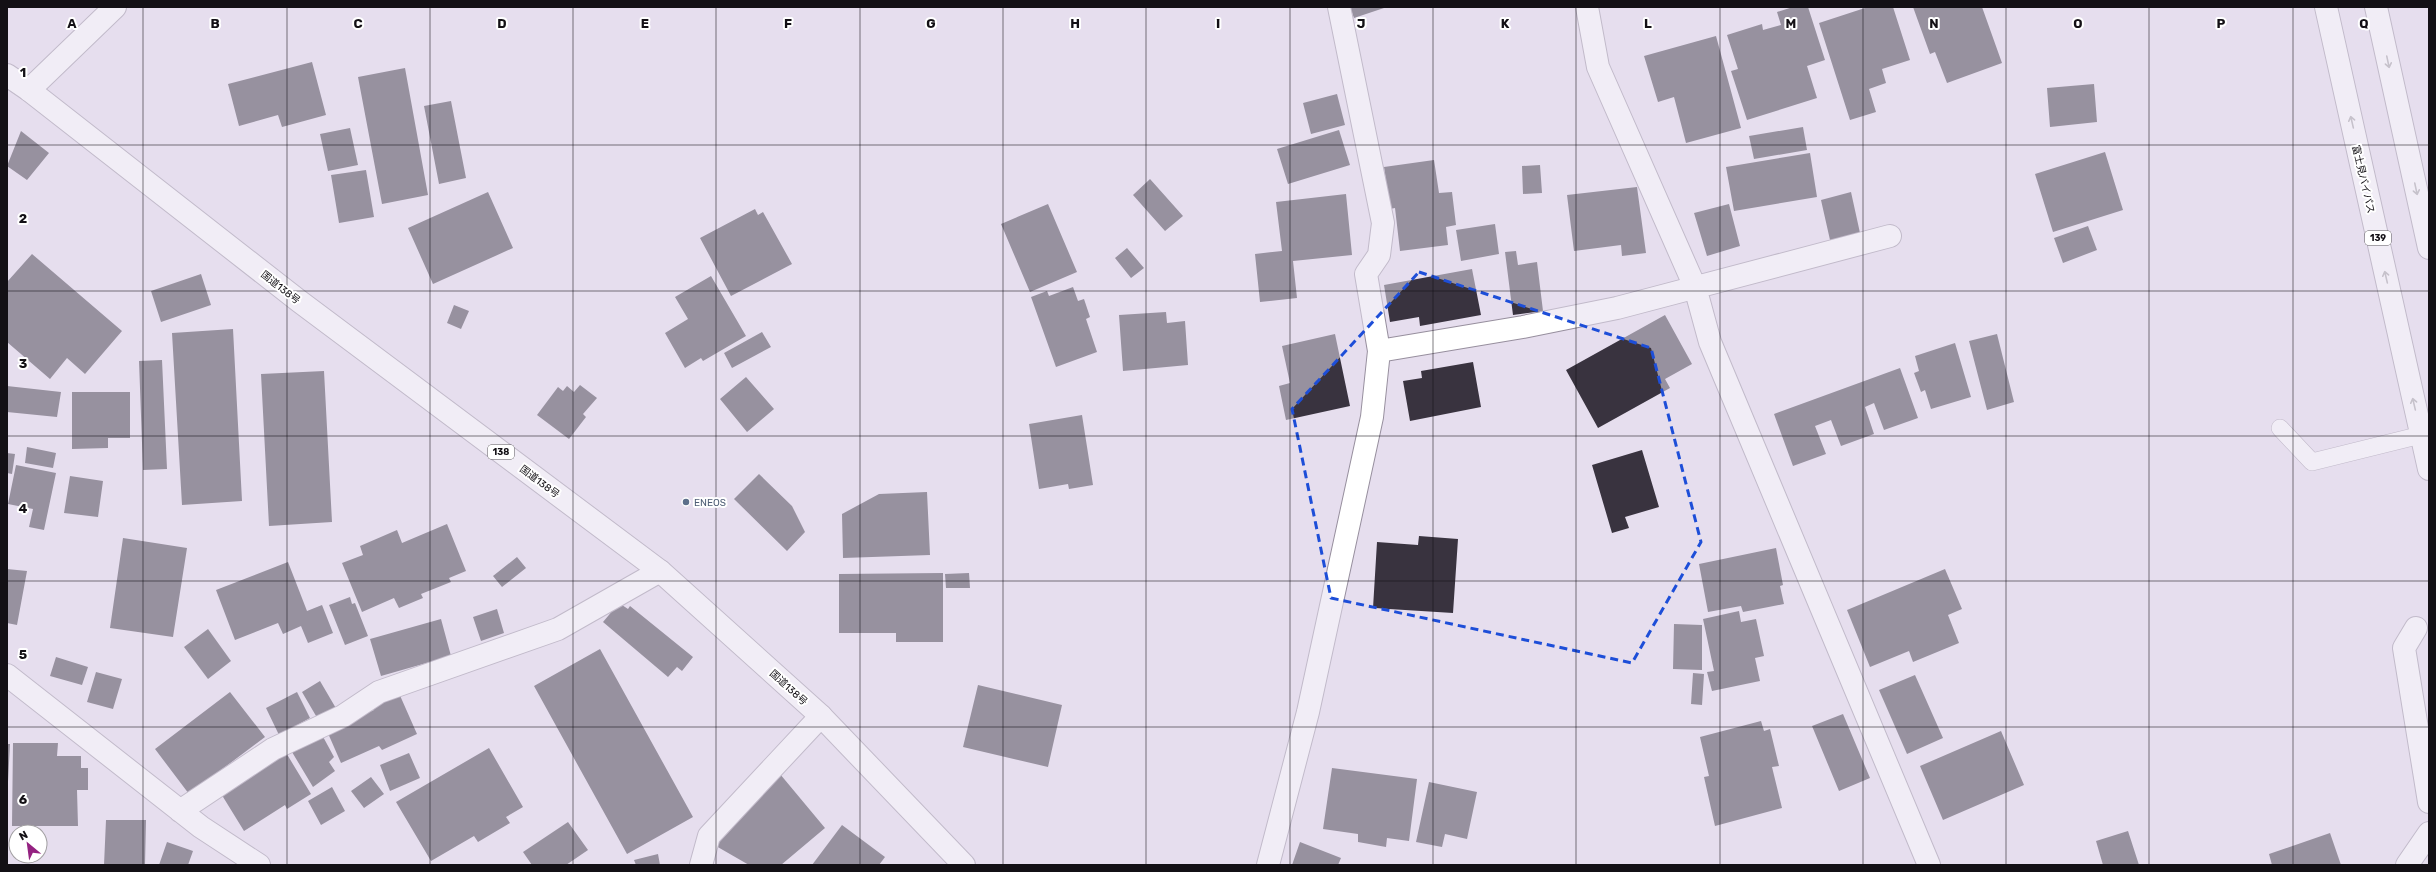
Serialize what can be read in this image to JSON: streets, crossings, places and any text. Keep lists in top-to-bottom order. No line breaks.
{"streets":{"main road":["富士見バイパス","139","国道138号","138"]},"places":["ENEOS"],"north":"top left","grid":{"columns":["A","B","C","D","E","F","G","H","I","J","K","L","M","N","O","P","Q"],"rows":["1","2","3","4","5","6"]}}
